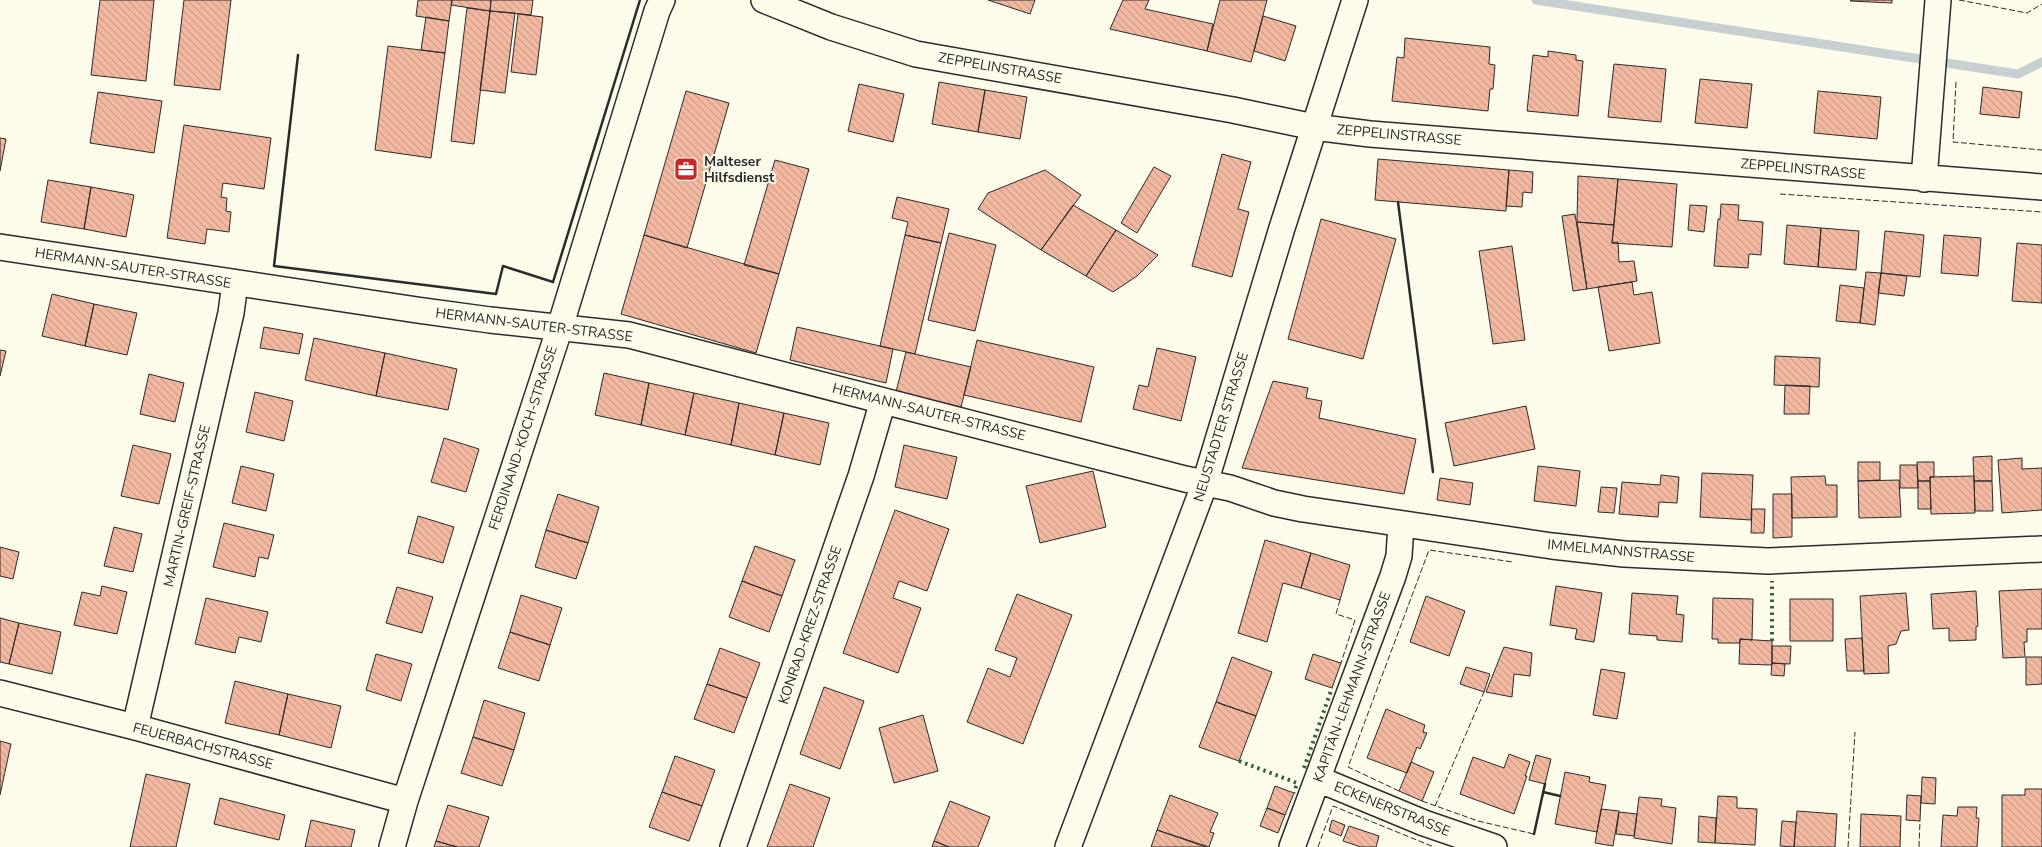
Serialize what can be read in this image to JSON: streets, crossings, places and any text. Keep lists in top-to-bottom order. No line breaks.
{"streets":{"street":["ZEPPELINSTRASSE","HERMANN-SAUTER-STRASSE","NEUSTADTER STRASSE","FERDINAND-KOCH-STRASSE","MARTIN-GREIF-STRASSE","IMMELMANNSTRASSE","KONRAD-KREZ-STRASSE","KAPITÄN-LEHMANN-STRASSE","FEUERBACHSTRASSE","ECKENERSTRASSE"]},"crossings":[["ZEPPELINSTRASSE","NEUSTADTER STRASSE"],["HERMANN-SAUTER-STRASSE","NEUSTADTER STRASSE"],["HERMANN-SAUTER-STRASSE","FERDINAND-KOCH-STRASSE"],["HERMANN-SAUTER-STRASSE","MARTIN-GREIF-STRASSE"],["HERMANN-SAUTER-STRASSE","IMMELMANNSTRASSE"],["HERMANN-SAUTER-STRASSE","KONRAD-KREZ-STRASSE"],["NEUSTADTER STRASSE","IMMELMANNSTRASSE"],["FERDINAND-KOCH-STRASSE","FEUERBACHSTRASSE"],["MARTIN-GREIF-STRASSE","FEUERBACHSTRASSE"],["IMMELMANNSTRASSE","KAPITÄN-LEHMANN-STRASSE"],["KAPITÄN-LEHMANN-STRASSE","ECKENERSTRASSE"]],"places":{"office":["Malteser Hilfsdienst"]}}
